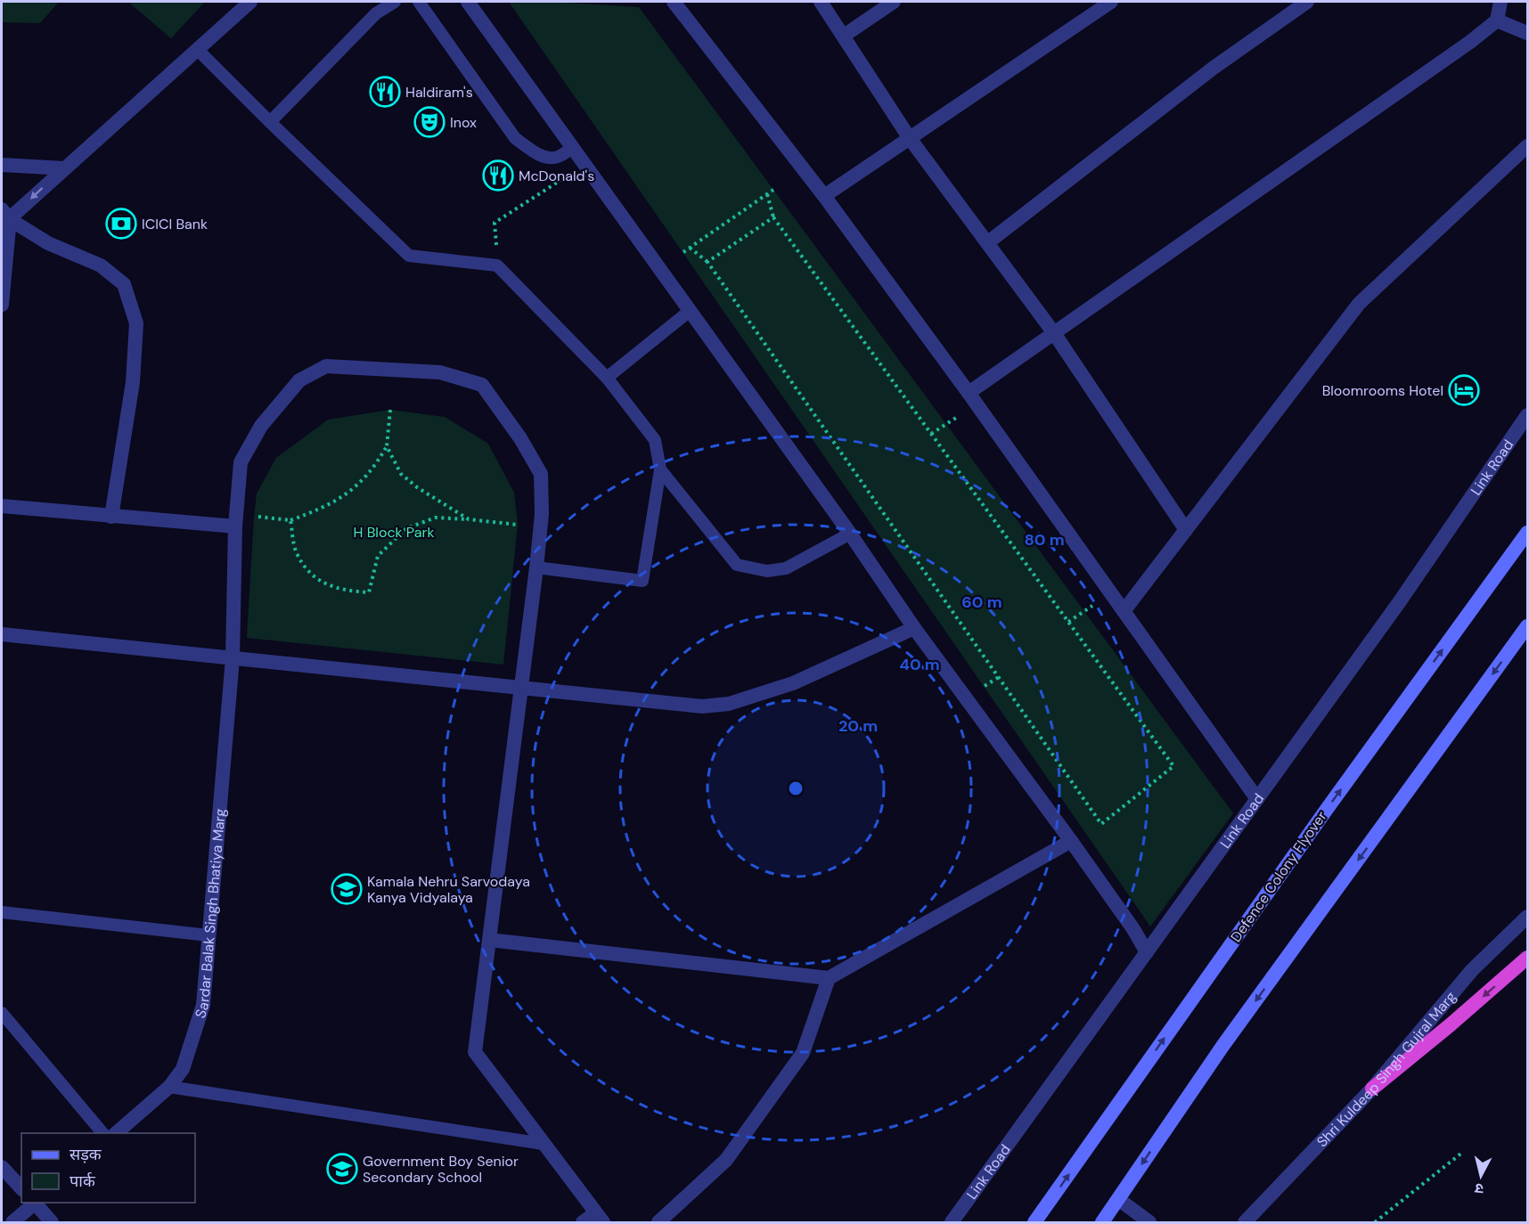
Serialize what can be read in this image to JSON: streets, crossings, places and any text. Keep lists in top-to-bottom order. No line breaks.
{"streets":{"main road":["Defence Colony Flyover"],"street":["Link Road","Sardar Balak Singh Bhatiya Marg","Shri Kuldeep Singh Gujral Marg"]},"parks":["H Block Park"],"places":{"restaurant":["Haldiram's","McDonald's"],"theatre":["Inox"],"bank":["ICICI Bank"],"hotel":["Bloomrooms Hotel"],"school or university":["Kamala Nehru Sarvodaya Kanya Vidyalaya","Government Boy Senior Secondary School"]},"legend":["सड़क","पार्क"],"north":"bottom","rings":["80 m","60 m","40 m","20 m"]}
